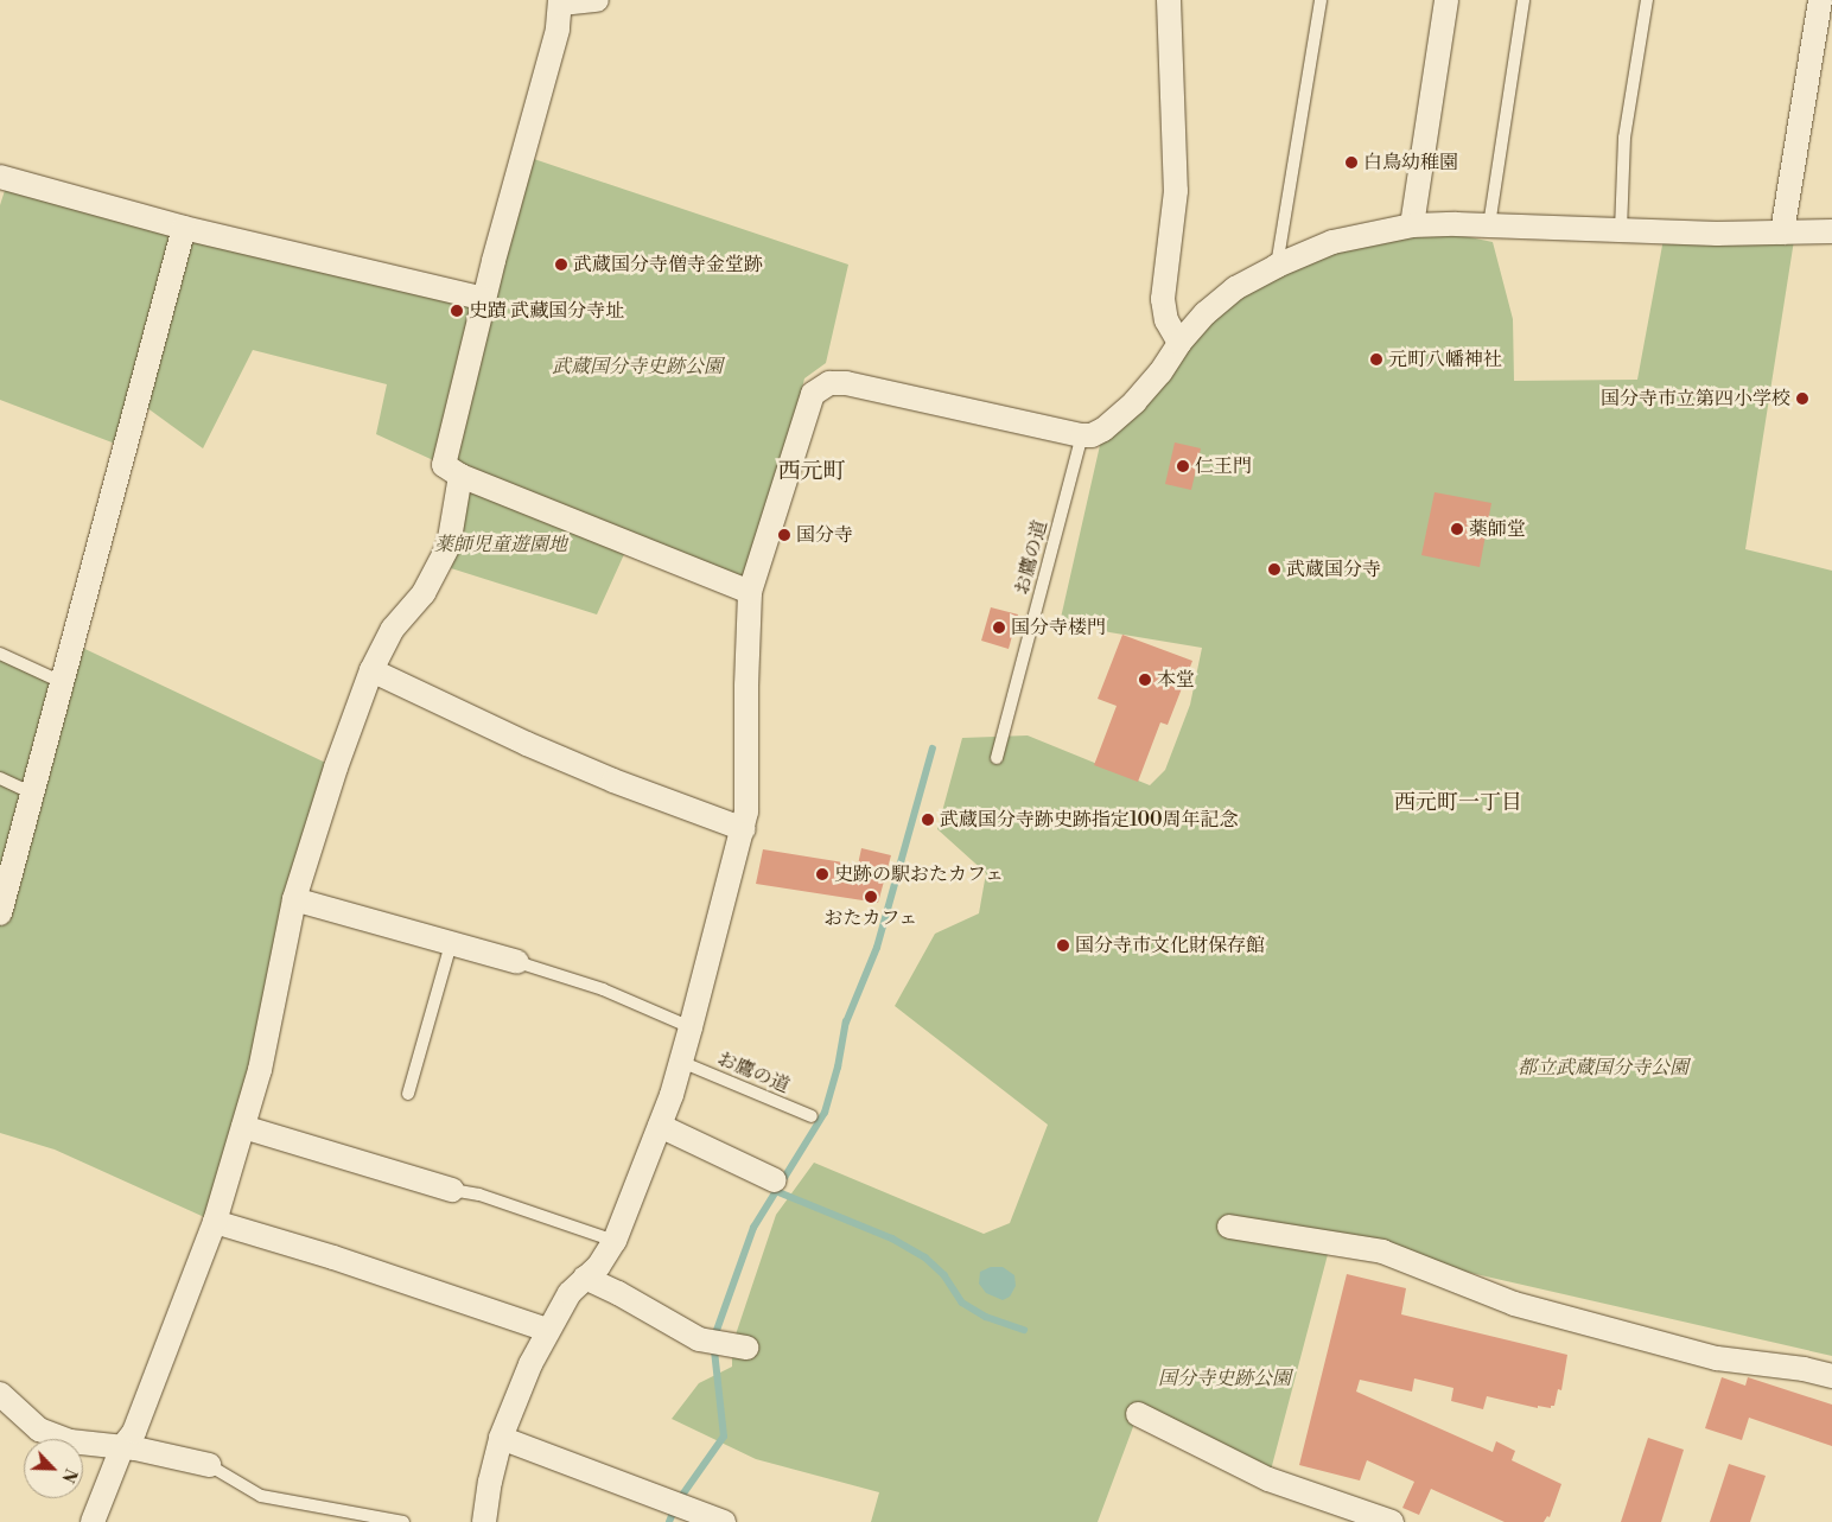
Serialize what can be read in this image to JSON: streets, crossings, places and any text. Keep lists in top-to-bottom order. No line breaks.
{"streets":{"lane":["お鷹の道"]},"districts":["西元町","西元町一丁目"],"parks":["武蔵国分寺史跡公園","薬師児童遊園地","都立武蔵国分寺公園","国分寺史跡公園"],"places":["白鳥幼稚園","武蔵国分寺僧寺金堂跡","史蹟 武藏国分寺址","元町八幡神社","国分寺市立第四小学校","仁王門","薬師堂","国分寺","武蔵国分寺","国分寺楼門","本堂","武蔵国分寺跡史跡指定100周年記念","史跡の駅おたカフェ","おたカフェ","国分寺市文化財保存館"],"north":"bottom right"}
